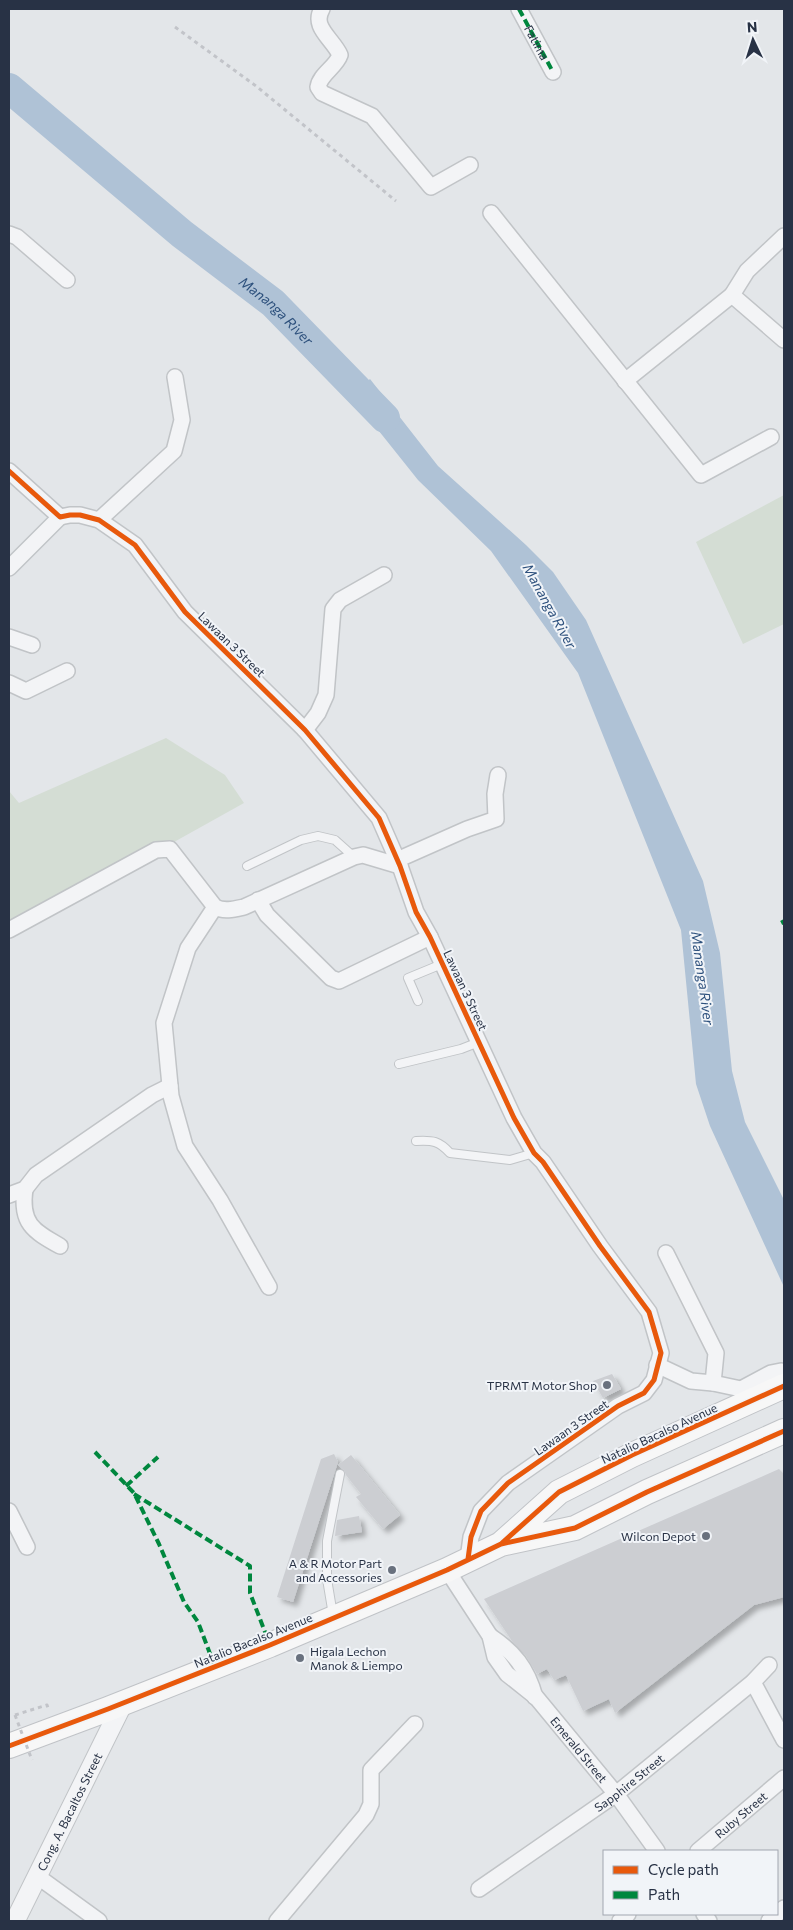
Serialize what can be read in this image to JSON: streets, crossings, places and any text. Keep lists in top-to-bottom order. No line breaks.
{"streets":{"main road":["Natalio Bacalso Avenue"],"street":["Fatima","Lawaan 3 Street","Emerald Street","Sapphire Street","Cong. A. Bacaltos Street","Ruby Street"]},"crossings":[["Lawaan 3 Street","Natalio Bacalso Avenue"],["Natalio Bacalso Avenue","Emerald Street"],["Natalio Bacalso Avenue","Cong. A. Bacaltos Street"],["Emerald Street","Sapphire Street"]],"water":["Mananga River"],"places":["TPRMT Motor Shop","Wilcon Depot","A & R Motor Part and Accessories","Higala Lechon Manok & Liempo"],"legend":["Cycle path","Path"],"north":"top"}
